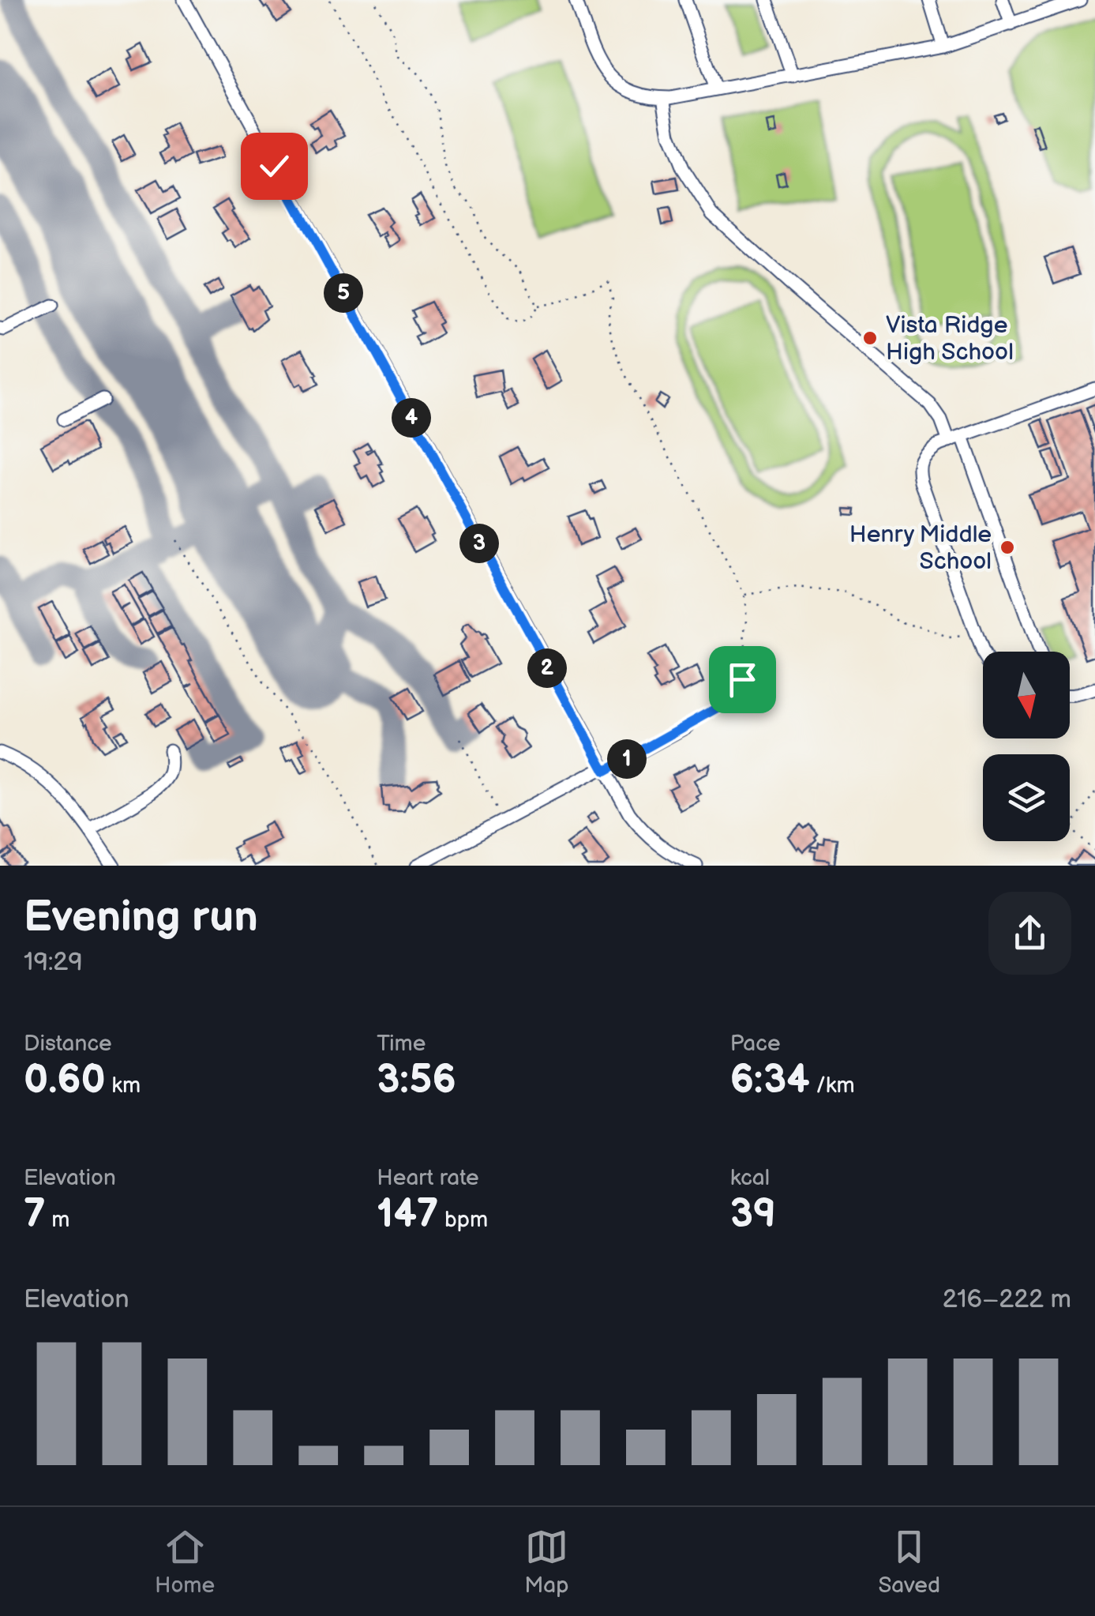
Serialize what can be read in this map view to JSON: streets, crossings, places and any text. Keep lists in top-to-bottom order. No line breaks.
{"places":["Vista Ridge High School","Henry Middle School"],"north":"bottom","page":{"pins":["5","4","3","2","1"],"heading":["Evening run","19:29"],"stats":[["Distance","0.60 km"],["Time","3:56"],["Pace","6:34 /km"],["Elevation","7 m"],["Heart rate","147 bpm"],["kcal","39"]],"chart":["Elevation","216–222 m"],"tabs":["Home","Map","Saved"]}}
